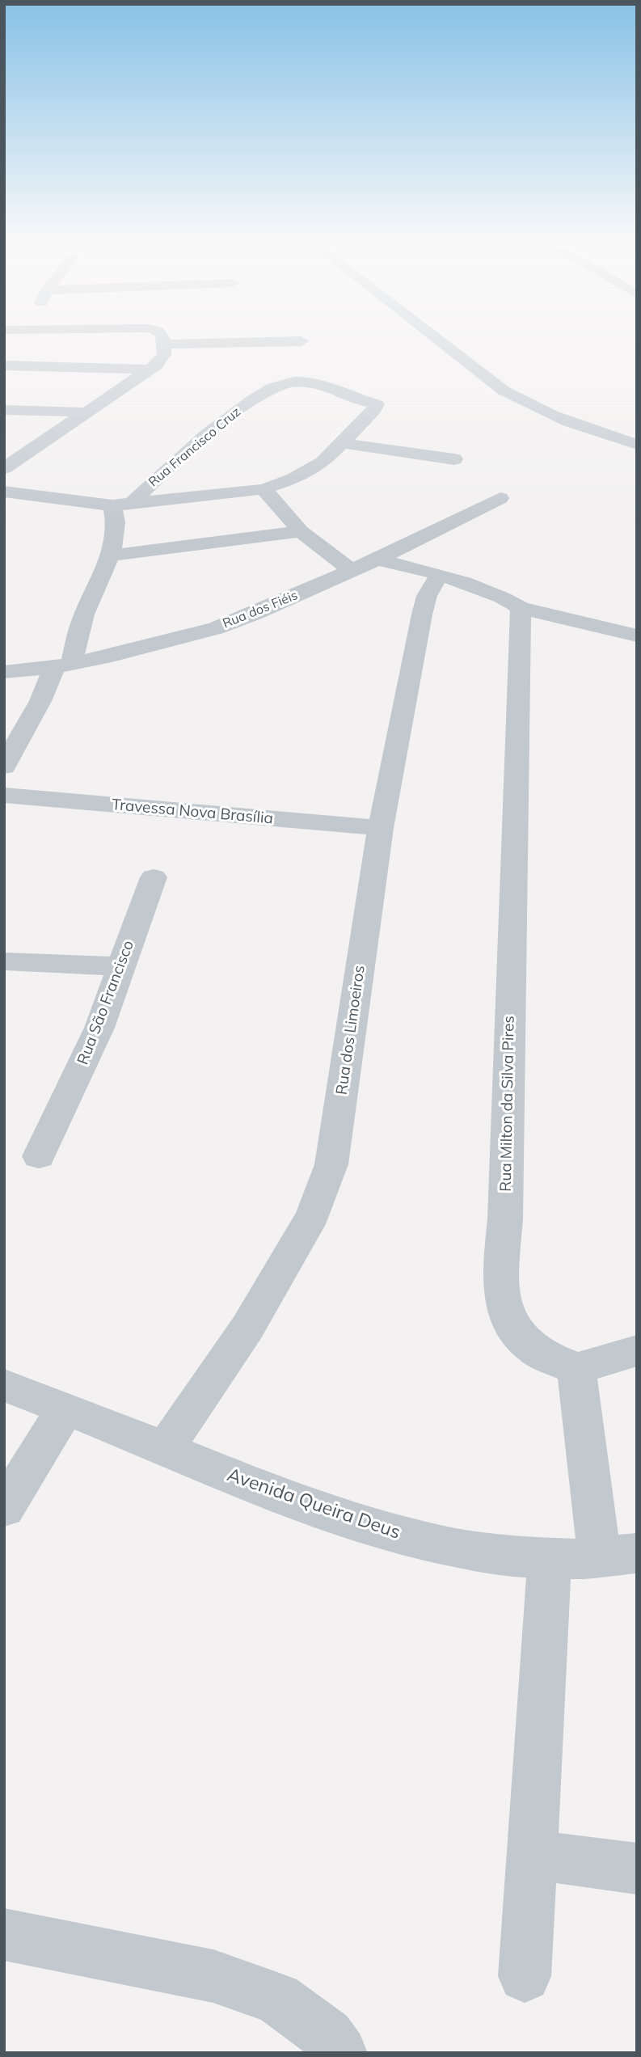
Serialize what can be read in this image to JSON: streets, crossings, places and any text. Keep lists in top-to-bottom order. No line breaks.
{"streets":{"street":["Rua Francisco Cruz","Rua dos Fiéis","Travessa Nova Brasília","Rua São Francisco","Rua dos Limoeiros","Rua Milton da Silva Pires","Avenida Queira Deus"]},"crossings":[["Travessa Nova Brasília","Rua dos Limoeiros"],["Rua dos Limoeiros","Avenida Queira Deus"]]}
